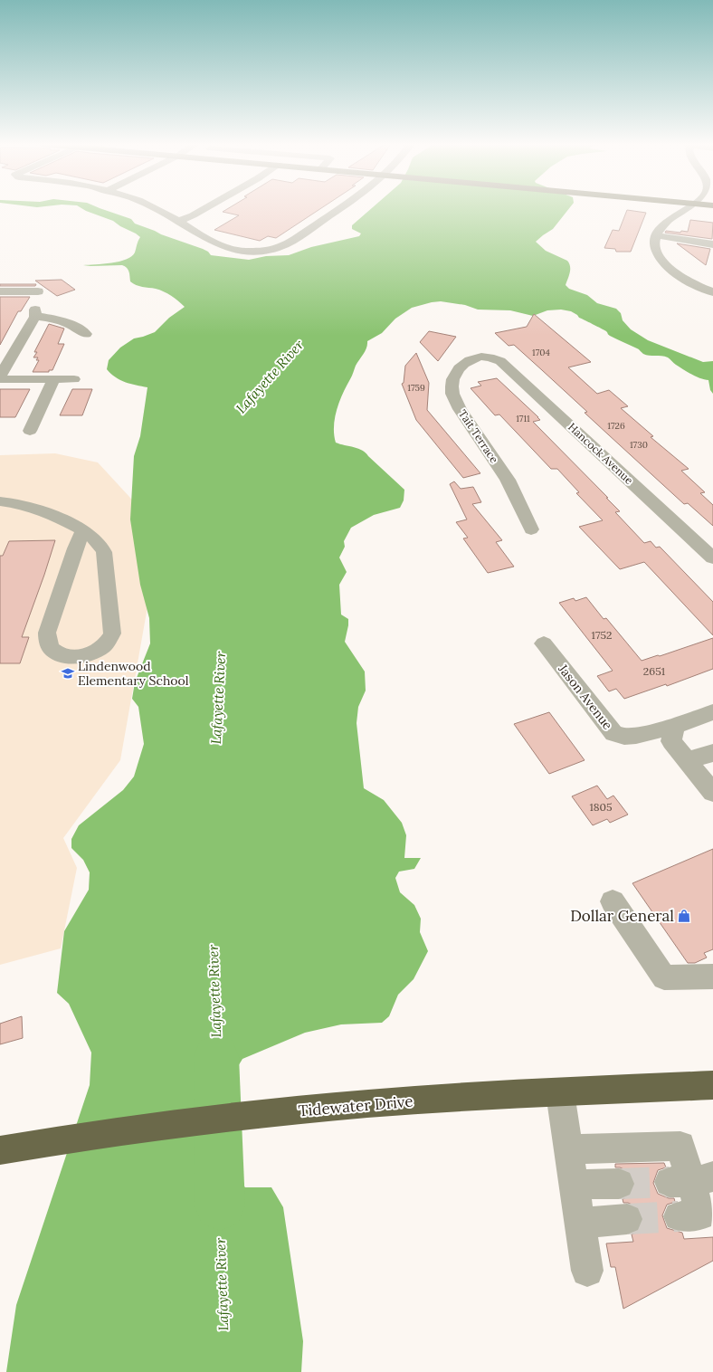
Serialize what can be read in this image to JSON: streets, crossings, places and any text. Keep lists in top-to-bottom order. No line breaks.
{"streets":{"highway":["Tidewater Drive"],"street":["Tait Terrace","Hancock Avenue","Jason Avenue"]},"crossings":[["Tait Terrace","Hancock Avenue"]],"water":["Lafayette River"],"places":{"school or university":["Lindenwood Elementary School"],"shop":["Dollar General"]},"house_numbers":["1704","1759","1711","1726","1730","1752","2651","1805"]}
